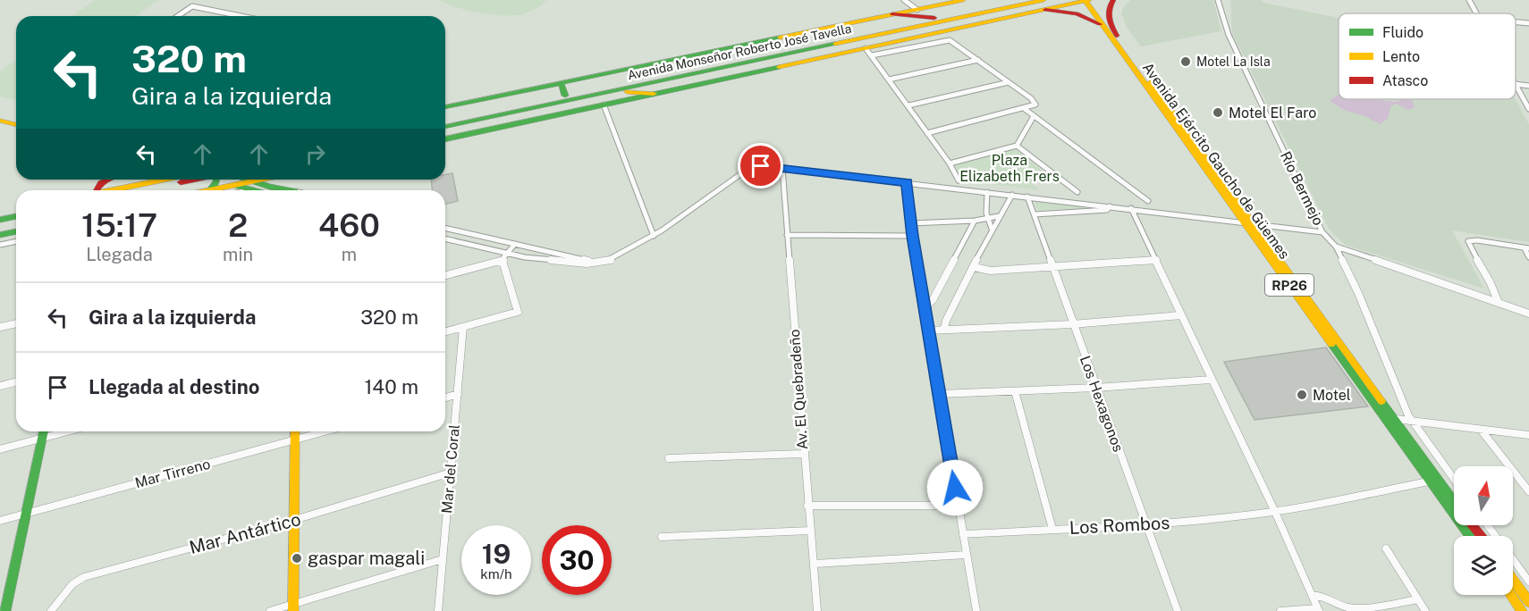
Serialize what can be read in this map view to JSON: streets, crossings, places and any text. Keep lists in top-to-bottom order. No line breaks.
{"streets":{"main road":["Avenida Monseñor Roberto José Tavella","Avenida Ejército Gaucho de Güemes","RP26"],"street":["Río Bermejo","Av. El Quebradeño","Los Hexagonos","Mar del Coral","Mar Tirreno","Los Rombos","Mar Antártico"]},"crossings":[["Avenida Ejército Gaucho de Güemes","Los Rombos"],["Los Hexagonos","Los Rombos"],["Mar del Coral","Mar Antártico"]],"parks":["Plaza Elizabeth Frers"],"places":["Motel La Isla","Motel El Faro","Motel","gaspar magali"],"legend":["Fluido","Lento","Atasco"],"north":"top","page":{"turn":["320 m","Gira a la izquierda"],"eta":["15:17","Llegada","2","min","460","m"],"list":[{"name":"Gira a la izquierda","value":"320 m"},{"name":"Llegada al destino","value":"140 m"}],"speed":"19 km/h","limit":"30"}}
